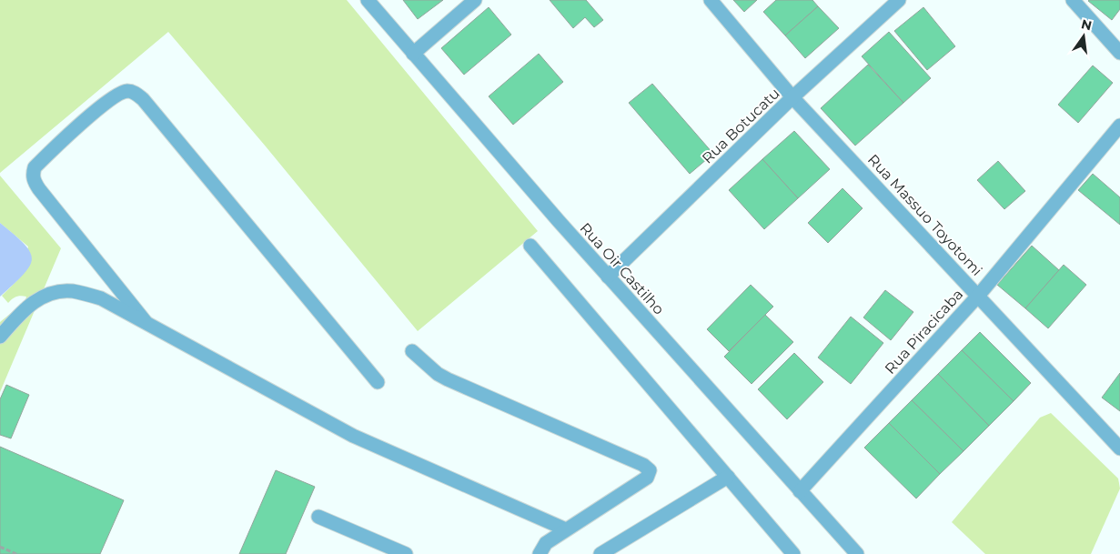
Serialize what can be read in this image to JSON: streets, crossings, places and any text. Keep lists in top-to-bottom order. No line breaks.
{"streets":{"street":["Rua Botucatu","Rua Massuo Toyotomi","Rua Oir Castilho","Rua Piracicaba"]},"crossings":[["Rua Botucatu","Rua Massuo Toyotomi"],["Rua Botucatu","Rua Oir Castilho"],["Rua Massuo Toyotomi","Rua Piracicaba"],["Rua Oir Castilho","Rua Piracicaba"]],"north":"top"}
